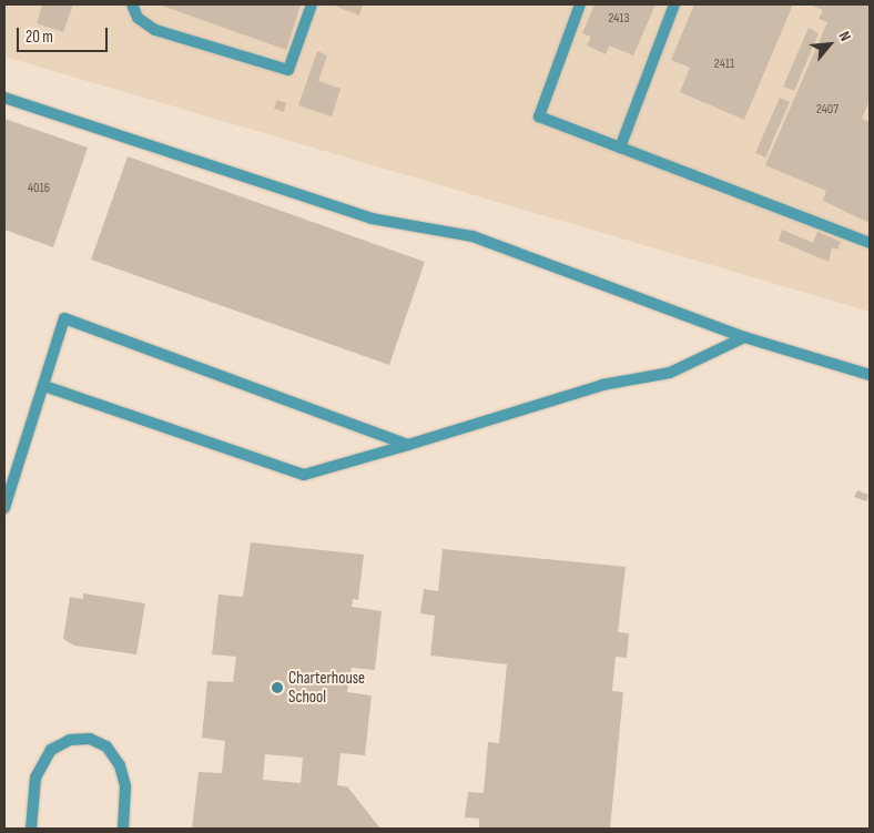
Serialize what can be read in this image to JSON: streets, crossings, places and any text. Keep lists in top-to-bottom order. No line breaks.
{"places":["Charterhouse School"],"house_numbers":["2413","2411","2407","4016"],"scale_bar":"20 m","north":"top right"}
